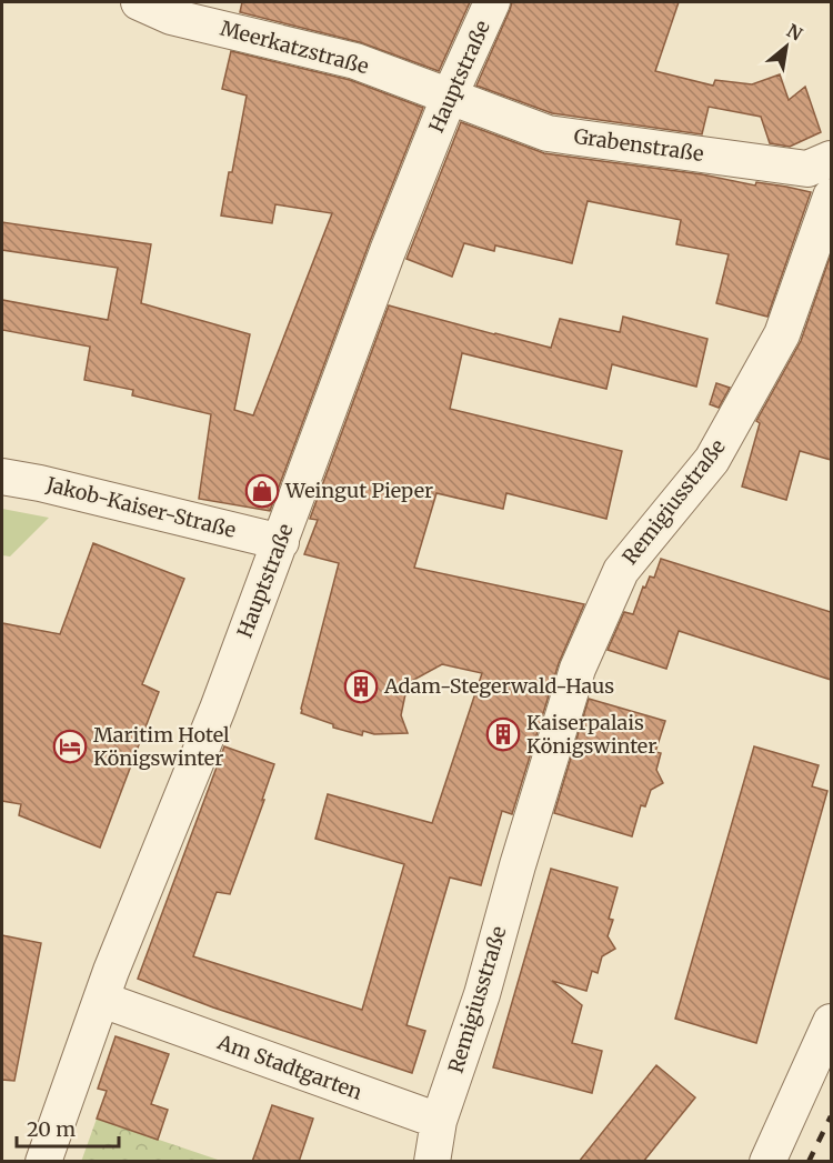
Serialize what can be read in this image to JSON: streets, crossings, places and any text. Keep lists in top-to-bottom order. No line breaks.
{"streets":{"street":["Meerkatzstraße","Hauptstraße","Grabenstraße","Remigiusstraße","Jakob-Kaiser-Straße","Am Stadtgarten"]},"crossings":[["Meerkatzstraße","Hauptstraße"],["Meerkatzstraße","Grabenstraße"],["Hauptstraße","Grabenstraße"],["Hauptstraße","Jakob-Kaiser-Straße"],["Hauptstraße","Am Stadtgarten"],["Remigiusstraße","Am Stadtgarten"]],"places":{"shop":["Weingut Pieper"],"building":["Adam-Stegerwald-Haus","Kaiserpalais Königswinter"],"hotel":["Maritim Hotel Königswinter"]},"scale_bar":"20 m","north":"top right"}
